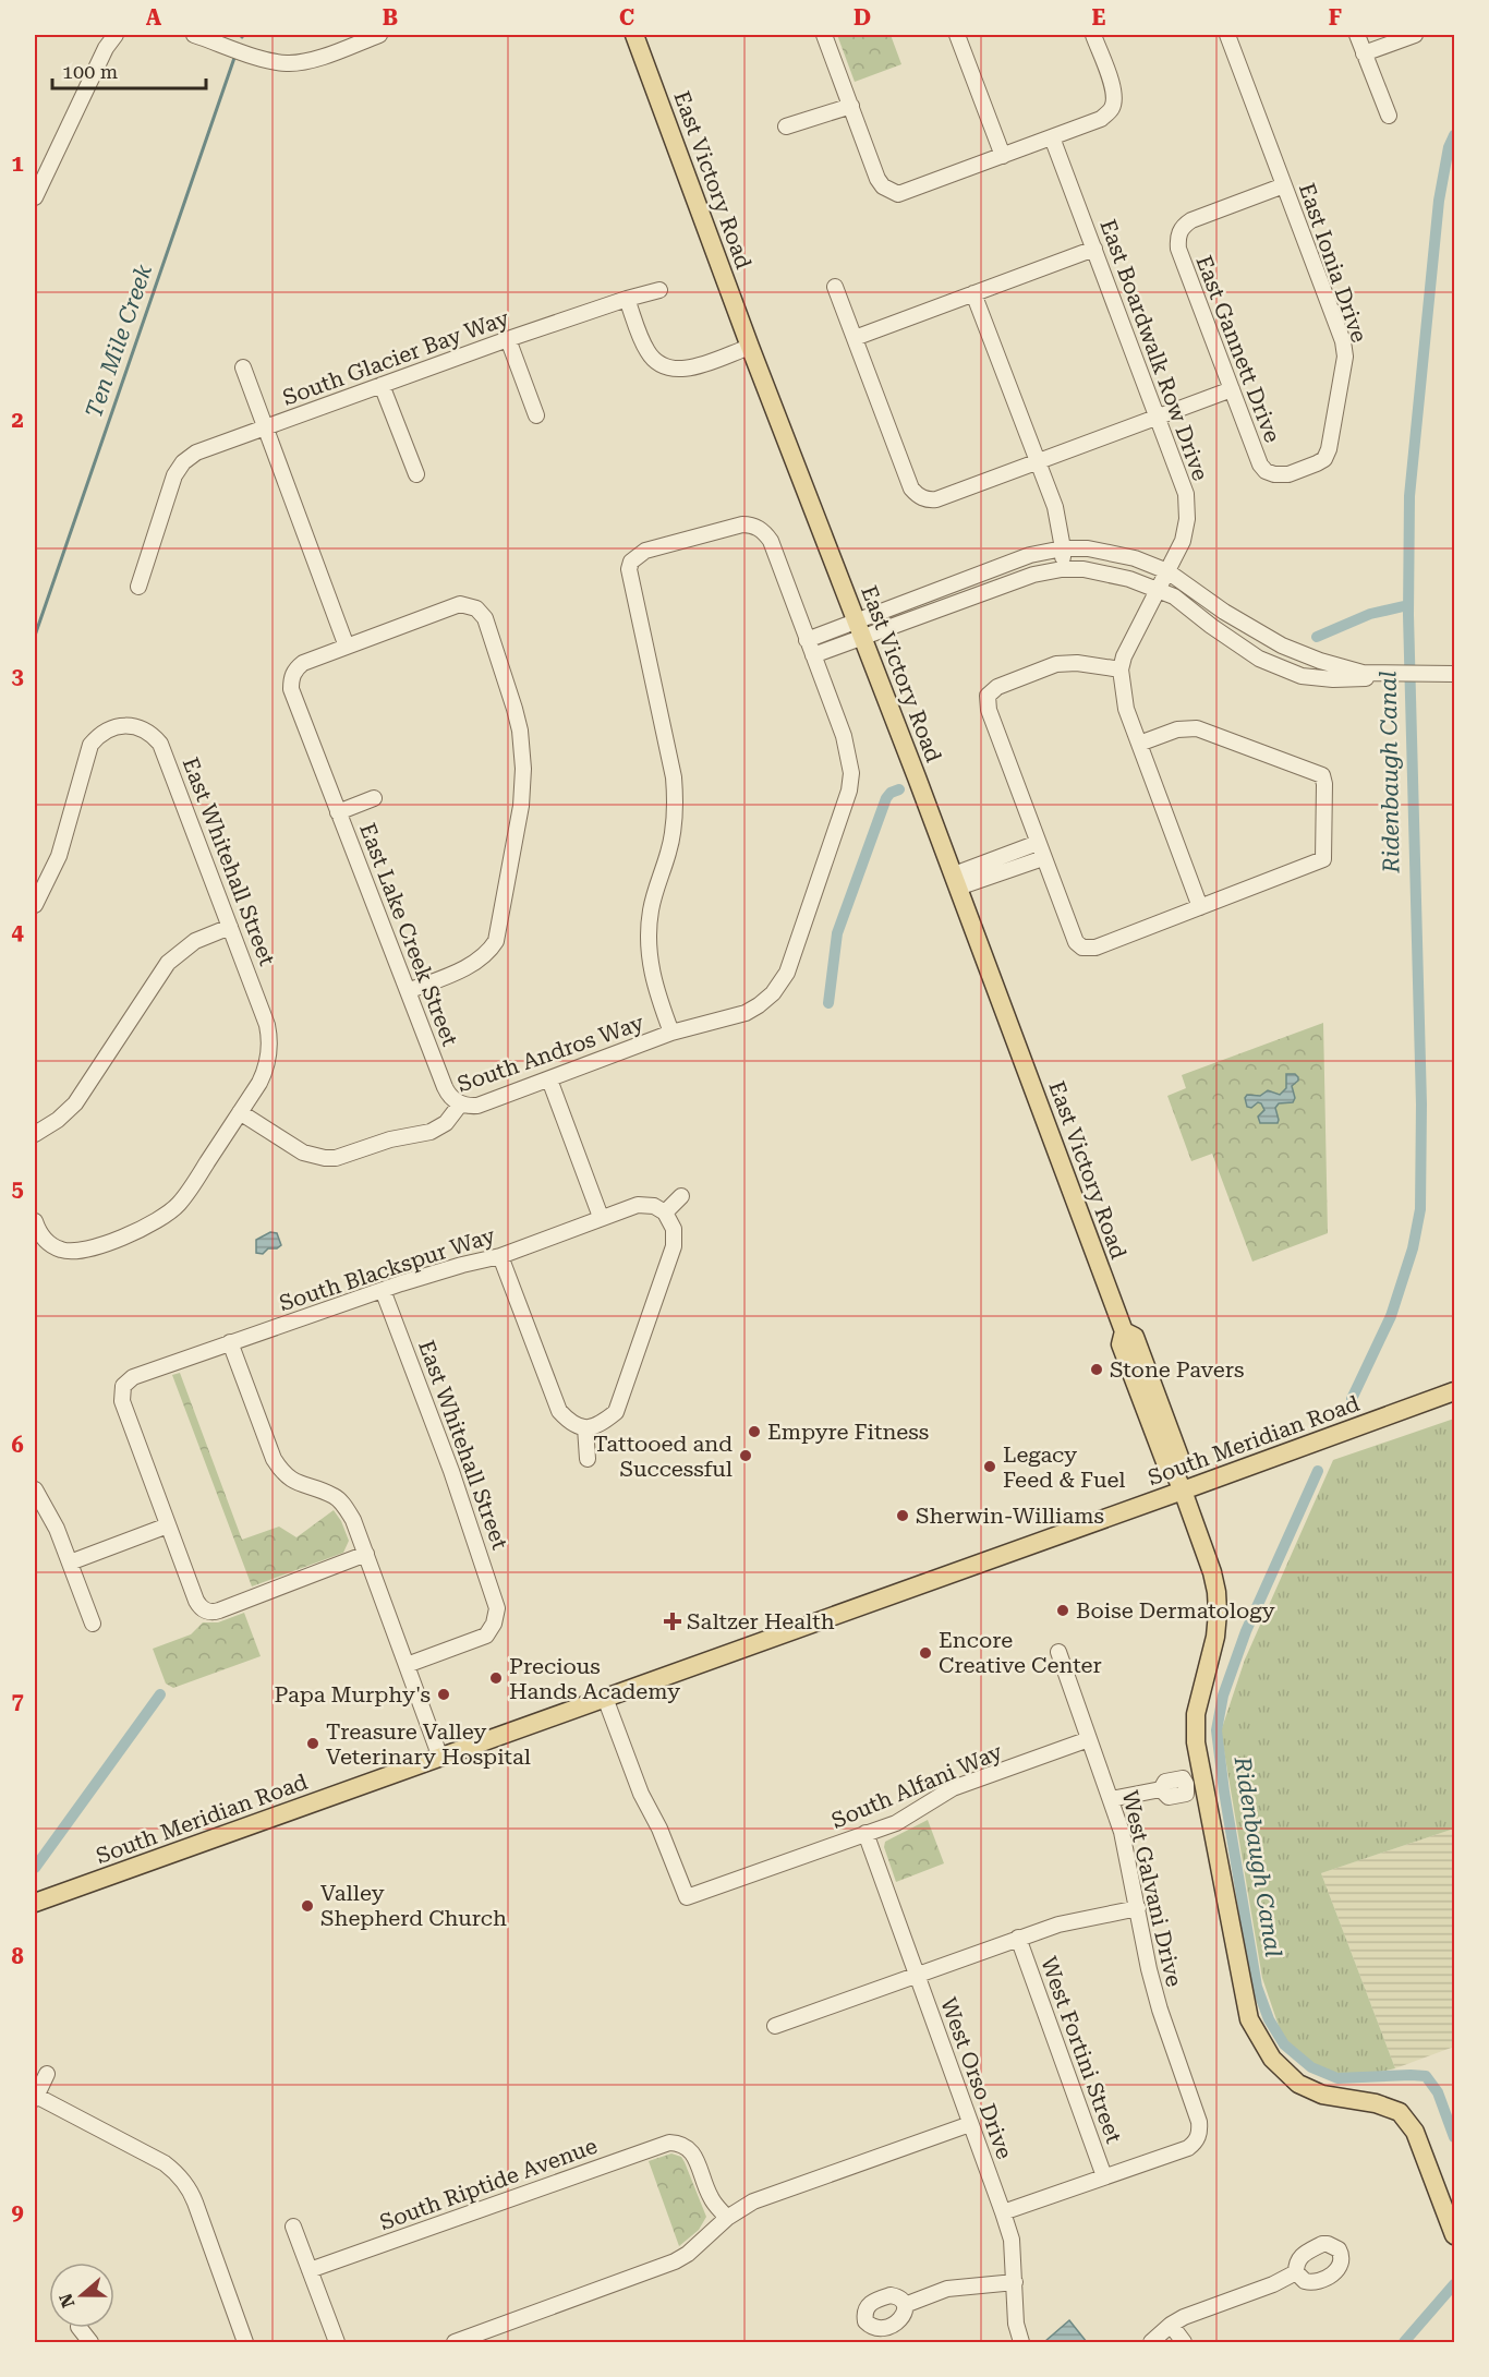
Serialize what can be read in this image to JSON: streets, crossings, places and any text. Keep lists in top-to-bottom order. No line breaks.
{"streets":{"main road":["East Victory Road","South Meridian Road"],"street":["East Ionia Drive","East Gannett Drive","East Boardwalk Row Drive","South Glacier Bay Way","East Whitehall Street","East Lake Creek Street","South Andros Way","South Blackspur Way","South Alfani Way","West Galvani Drive","West Fortini Street","West Orso Drive","South Riptide Avenue"]},"crossings":[["East Victory Road","South Meridian Road"],["East Ionia Drive","East Gannett Drive"],["East Whitehall Street","South Andros Way"],["East Whitehall Street","South Blackspur Way"],["East Lake Creek Street","South Andros Way"],["South Meridian Road","South Alfani Way"],["South Alfani Way","West Galvani Drive"],["South Alfani Way","West Orso Drive"],["West Galvani Drive","West Fortini Street"]],"water":["Ten Mile Creek","Ridenbaugh Canal"],"places":{"other":["Stone Pavers","Empyre Fitness","Tattooed and Successful","Legacy Feed & Fuel","Sherwin-Williams","Boise Dermatology","Encore Creative Center","Precious Hands Academy","Papa Murphy's","Treasure Valley Veterinary Hospital","Valley Shepherd Church"],"health":["Saltzer Health"]},"scale_bar":"100 m","north":"left","grid":{"columns":["A","B","C","D","E","F"],"rows":["1","2","3","4","5","6","7","8","9"]}}
